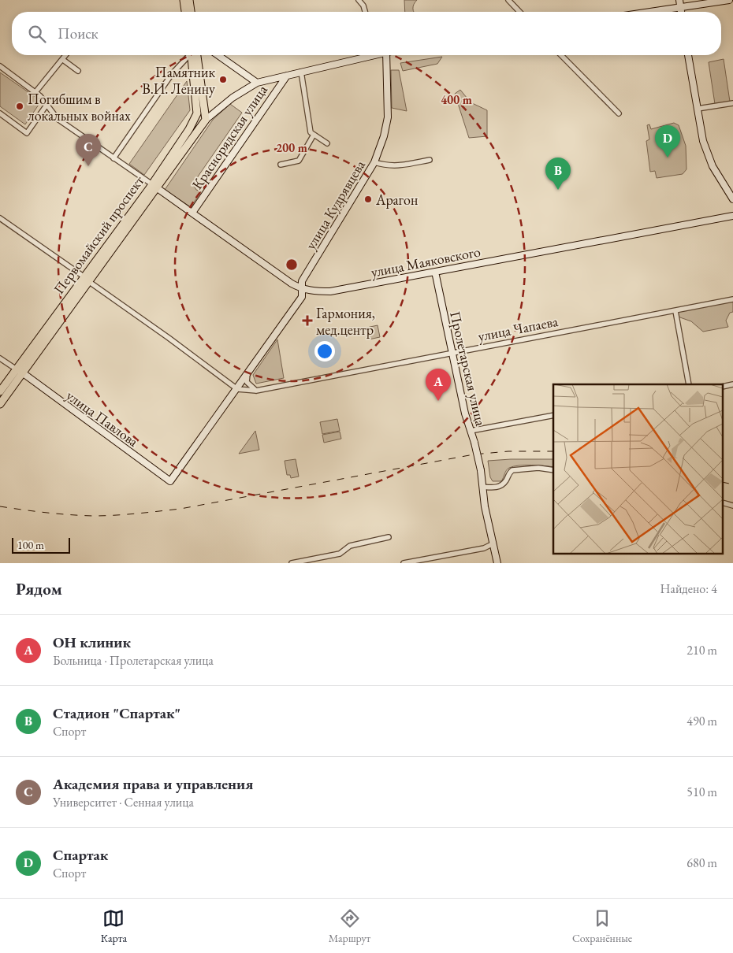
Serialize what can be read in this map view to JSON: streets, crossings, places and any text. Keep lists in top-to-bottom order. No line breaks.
{"streets":{"main road":["Первомайский проспект"],"street":["Краснорядская улица","улица Кудрявцева","улица Маяковского","улица Чапаева","Пролетарская улица","улица Павлова"]},"crossings":[["Краснорядская улица","улица Маяковского"],["улица Кудрявцева","улица Маяковского"],["улица Кудрявцева","улица Чапаева"],["улица Кудрявцева","улица Павлова"],["Первомайский проспект","улица Маяковского"],["Первомайский проспект","улица Павлова"],["улица Маяковского","Пролетарская улица"],["улица Чапаева","Пролетарская улица"]],"places":{"other":["Памятник В.И. Ленину","Погибшим в локальных войнах","Арагон"],"health":["Гармония, мед.центр"]},"scale_bar":"100 m","page":{"search":"Поиск","pins":["D","C","B","A"],"scale":"100 m","heading":["Рядом","Найдено: 4"],"list":[{"mark":"A","name":"ОН клиник","note":"Больница · Пролетарская улица","value":"210 m"},{"mark":"B","name":"Стадион \"Спартак\"","note":"Спорт","value":"490 m"},{"mark":"C","name":"Академия права и управления","note":"Университет · Сенная улица","value":"510 m"},{"mark":"D","name":"Спартак","note":"Спорт","value":"680 m"}],"nav":["Карта","Маршрут","Сохранённые"]},"rings":["400 m","200 m"]}
